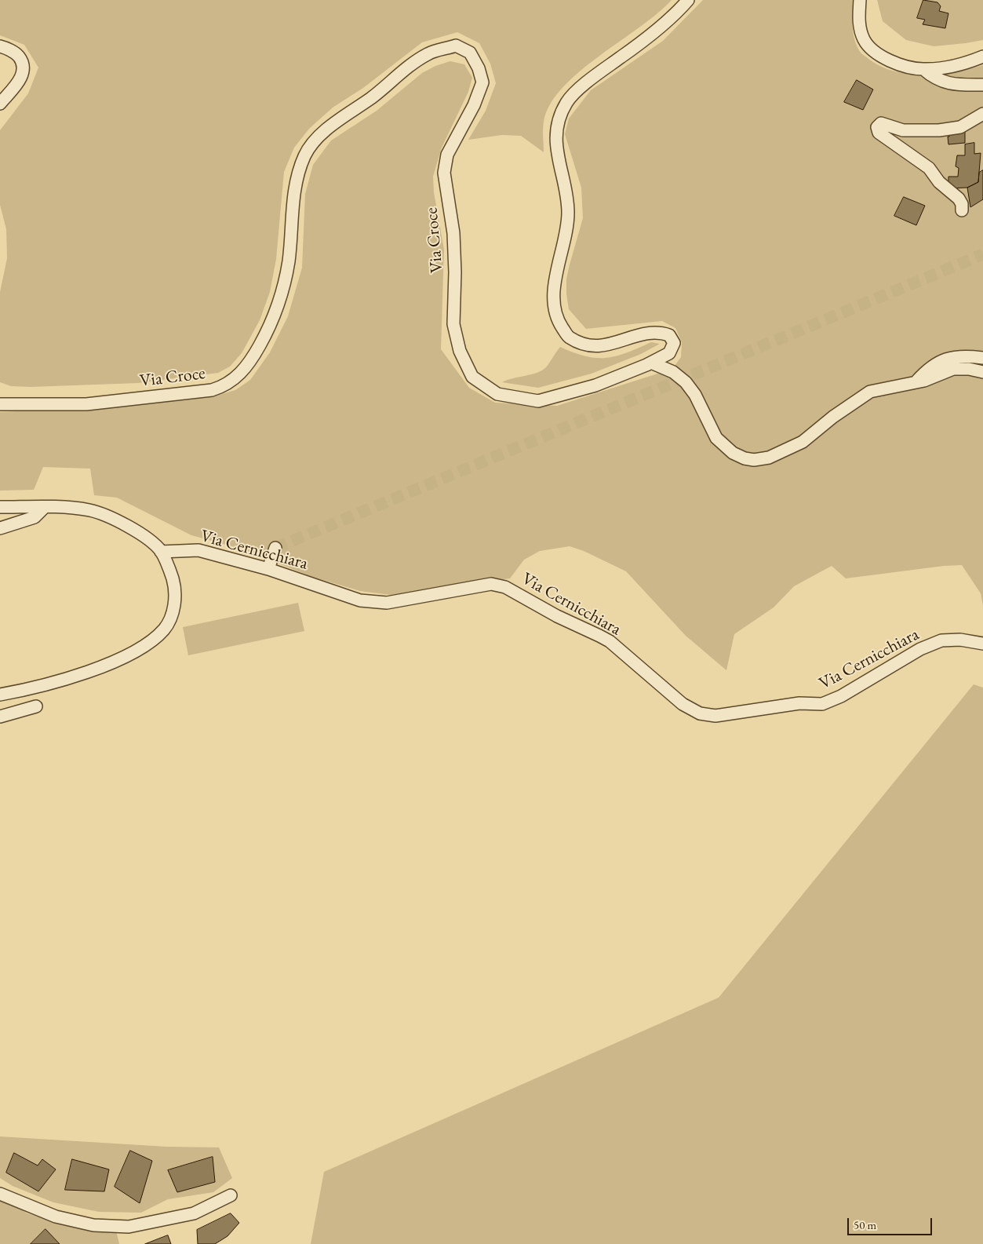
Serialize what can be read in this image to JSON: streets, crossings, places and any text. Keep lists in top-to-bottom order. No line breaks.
{"streets":{"street":["Via Croce","Via Cernicchiara"]},"scale_bar":"50 m"}
